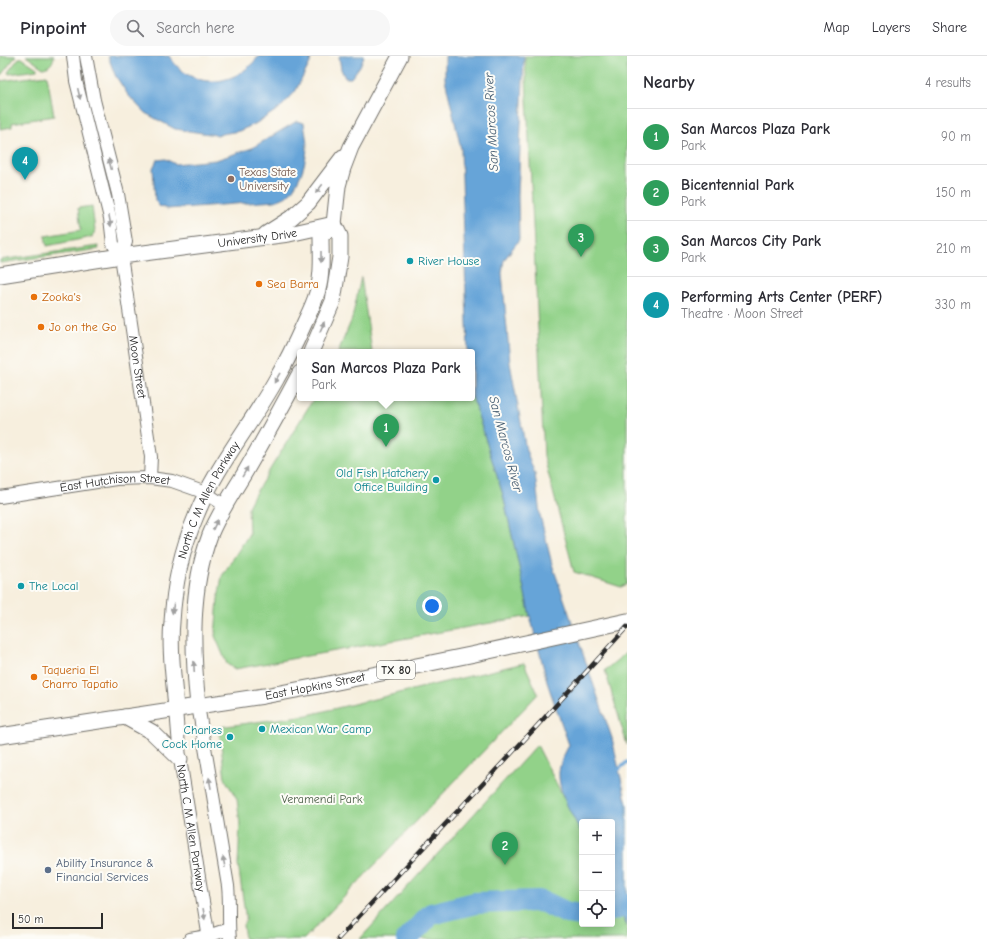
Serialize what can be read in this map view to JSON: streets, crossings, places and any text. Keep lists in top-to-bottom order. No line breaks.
{"streets":{"main road":["University Drive","North C M Allen Parkway","TX 80","East Hopkins Street"],"street":["Moon Street","East Hutchison Street"]},"crossings":[["University Drive","Moon Street"],["University Drive","North C M Allen Parkway"],["Moon Street","East Hutchison Street"],["East Hutchison Street","North C M Allen Parkway"],["North C M Allen Parkway","East Hopkins Street"]],"water":["San Marcos River"],"parks":["Veramendi Park"],"places":["Texas State University","River House","Sea Barra","Zooka's","Jo on the Go","Old Fish Hatchery Office Building","The Local","Taqueria El Charro Tapatio","Mexican War Camp","Charles Cock Home","Ability Insurance & Financial Services"],"scale_bar":"50 m","page":{"header":"Pinpoint","search":"Search here","nav":["Map","Layers","Share"],"heading":["Nearby","4 results"],"list":[{"mark":"1","name":"San Marcos Plaza Park","note":"Park","value":"90 m"},{"mark":"2","name":"Bicentennial Park","note":"Park","value":"150 m"},{"mark":"3","name":"San Marcos City Park","note":"Park","value":"210 m"},{"mark":"4","name":"Performing Arts Center (PERF)","note":"Theatre · Moon Street","value":"330 m"}],"pins":["4","3","1","2"],"popup":["San Marcos Plaza Park","Park"],"map_buttons":["+","−"],"scale":"50 m"}}
